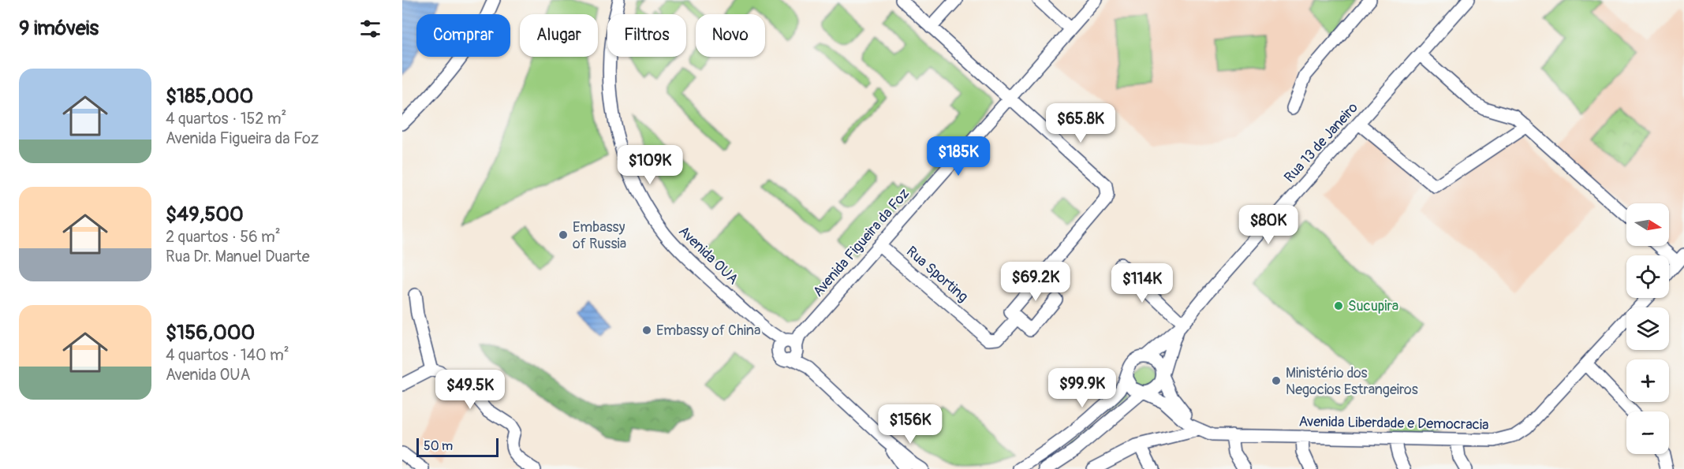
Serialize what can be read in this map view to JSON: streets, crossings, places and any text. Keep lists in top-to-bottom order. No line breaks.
{"streets":{"street":["Rua 13 de Janeiro","Avenida Figueira da Foz","Avenida OUA","Rua Sporting","Avenida Liberdade e Democracia"]},"crossings":[["Rua 13 de Janeiro","Avenida Liberdade e Democracia"],["Avenida Figueira da Foz","Avenida OUA"],["Avenida Figueira da Foz","Rua Sporting"]],"places":["Embassy of Russia","Sucupira","Embassy of China","Ministério dos Negocios Estrangeiros"],"scale_bar":"50 m","north":"right","page":{"heading":"9 imóveis","chip":["Comprar","Alugar","Filtros","Novo"],"list":[{"name":"$185,000","note":"4 quartos · 152 m² · Avenida Figueira da Foz"},{"name":"$49,500","note":"2 quartos · 56 m² · Rua Dr. Manuel Duarte"},{"name":"$156,000","note":"4 quartos · 140 m² · Avenida OUA"}],"price":["$65.8K","$185K","$109K","$80K","$69.2K","$114K","$99.9K","$49.5K","$156K"],"map_buttons":["+","−"],"scale":"50 m"}}
